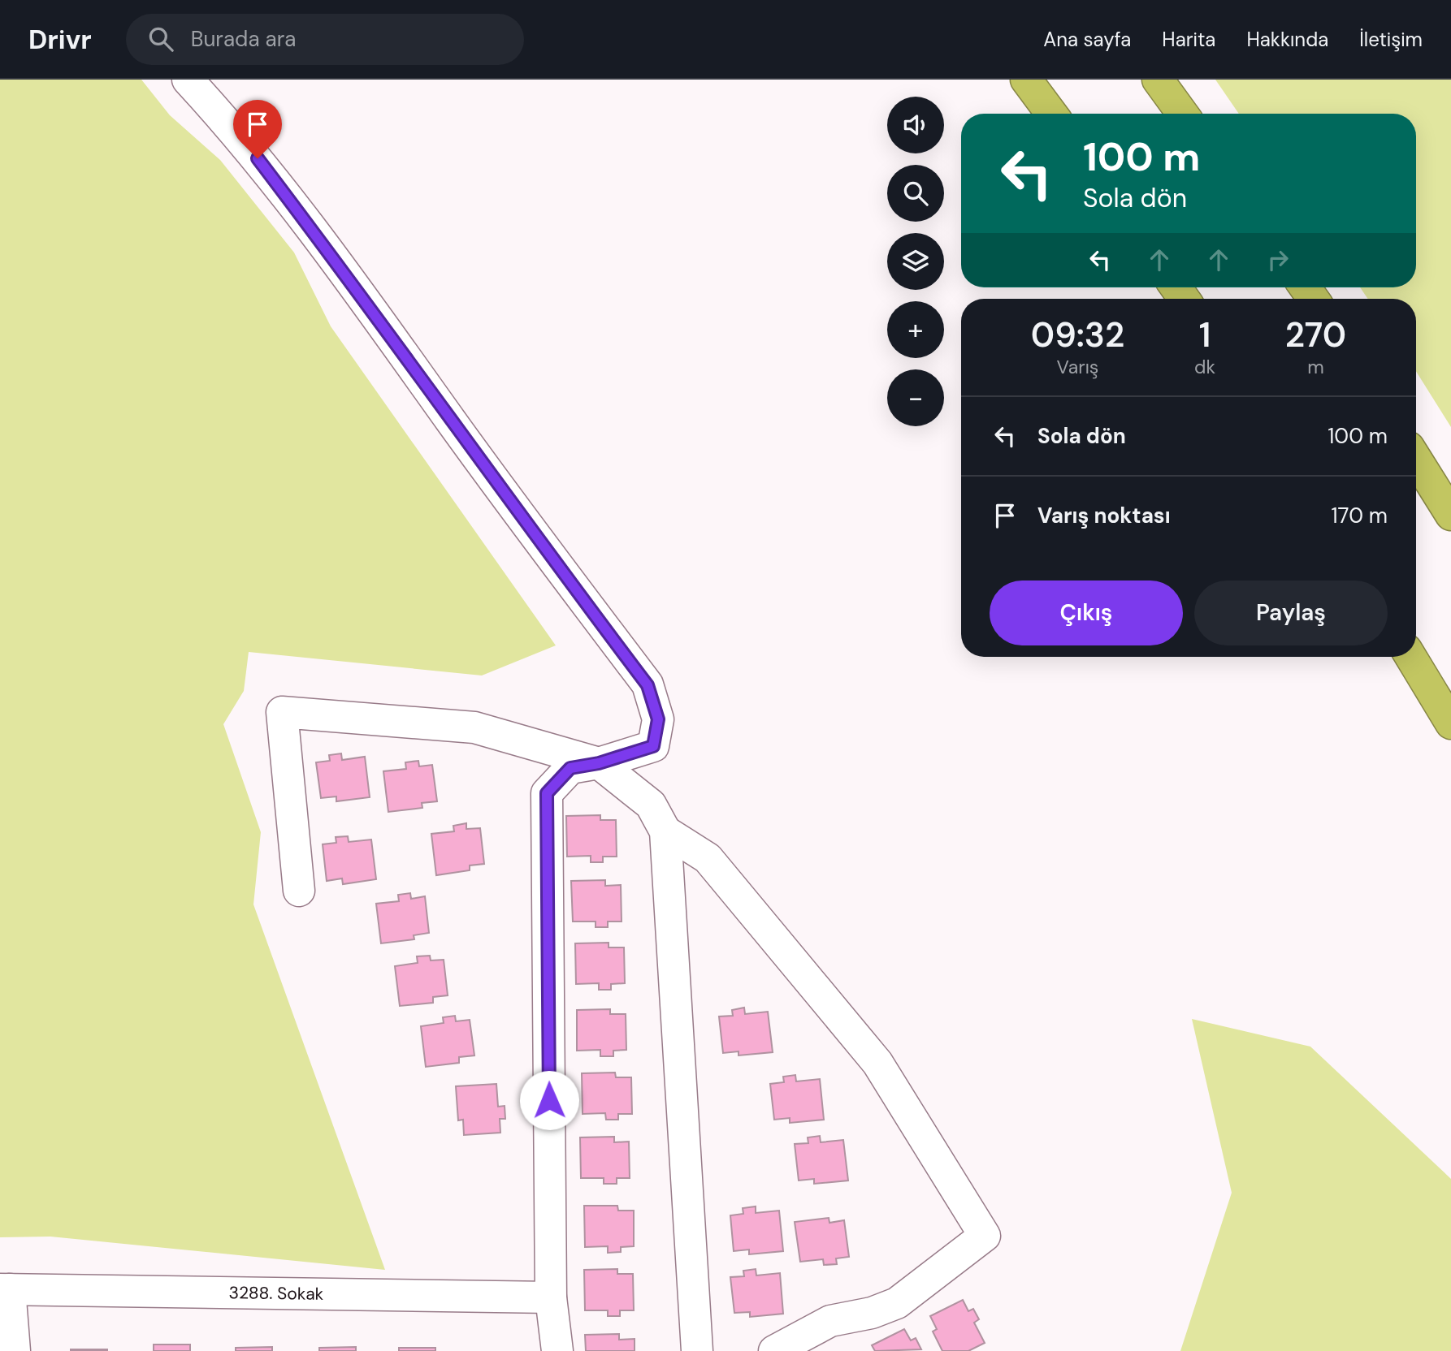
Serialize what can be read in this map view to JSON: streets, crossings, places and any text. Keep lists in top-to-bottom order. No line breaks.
{"streets":{"street":["3288. Sokak"]},"page":{"header":"Drivr","search":"Burada ara","nav":["Ana sayfa","Harita","Hakkında","İletişim"],"map_buttons":["+","−"],"turn":["100 m","Sola dön"],"eta":["09:32","Varış","1","dk","270","m"],"list":[{"name":"Sola dön","value":"100 m"},{"name":"Varış noktası","value":"170 m"}],"buttons":["Çıkış","Paylaş"]}}
